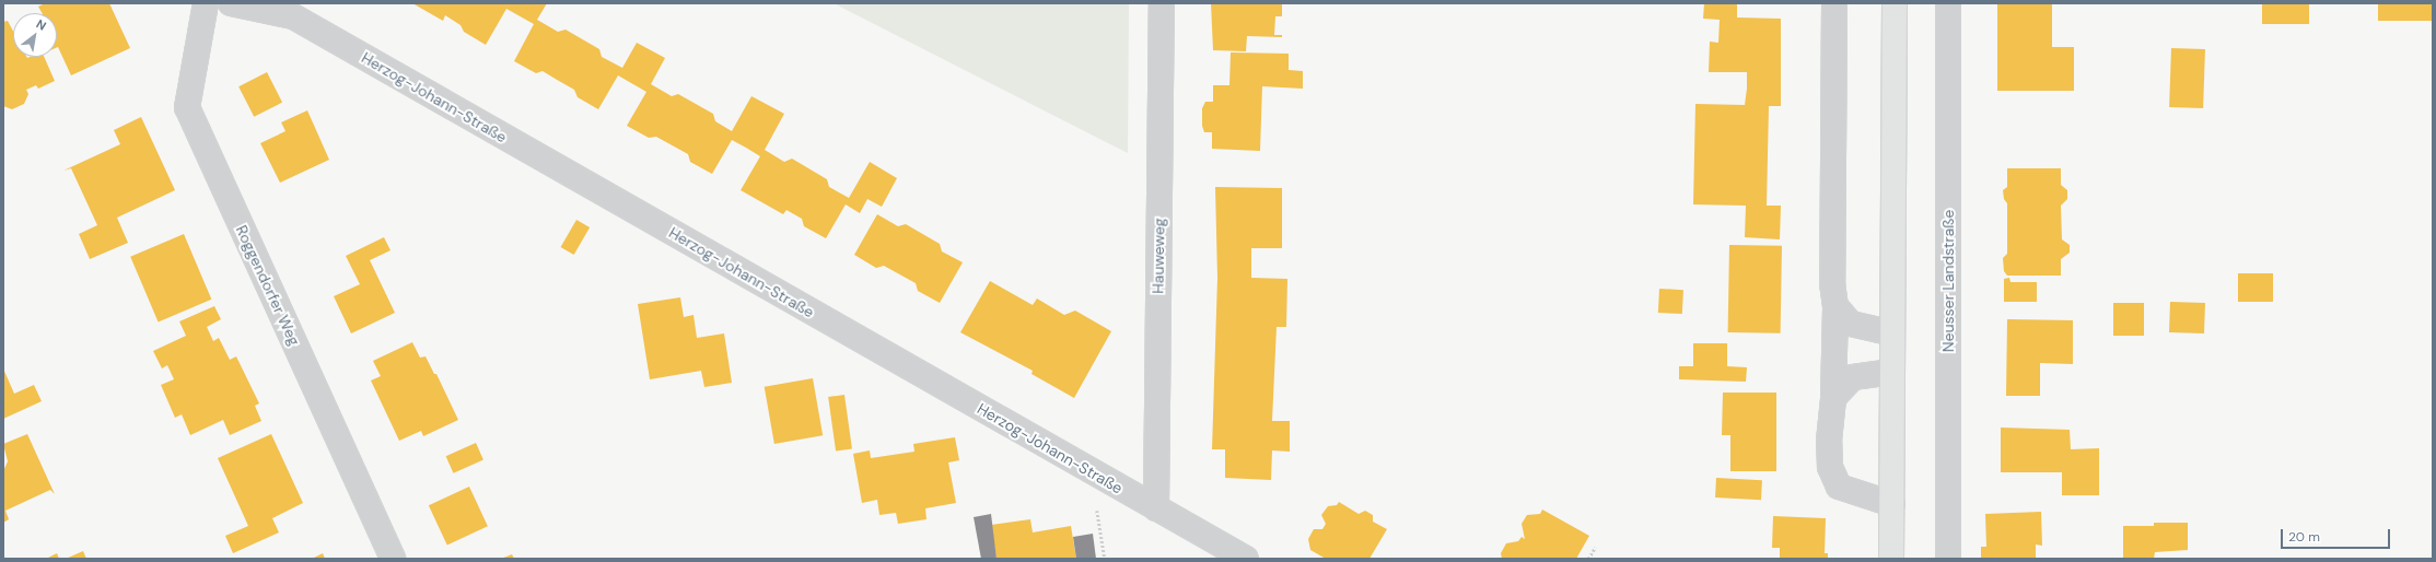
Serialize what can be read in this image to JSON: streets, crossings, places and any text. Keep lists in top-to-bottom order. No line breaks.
{"streets":{"street":["Herzog-Johann-Straße","Hauweweg","Neusser Landstraße","Roggendorfer Weg"]},"crossings":[["Herzog-Johann-Straße","Hauweweg"]],"scale_bar":"20 m","north":"top right"}
